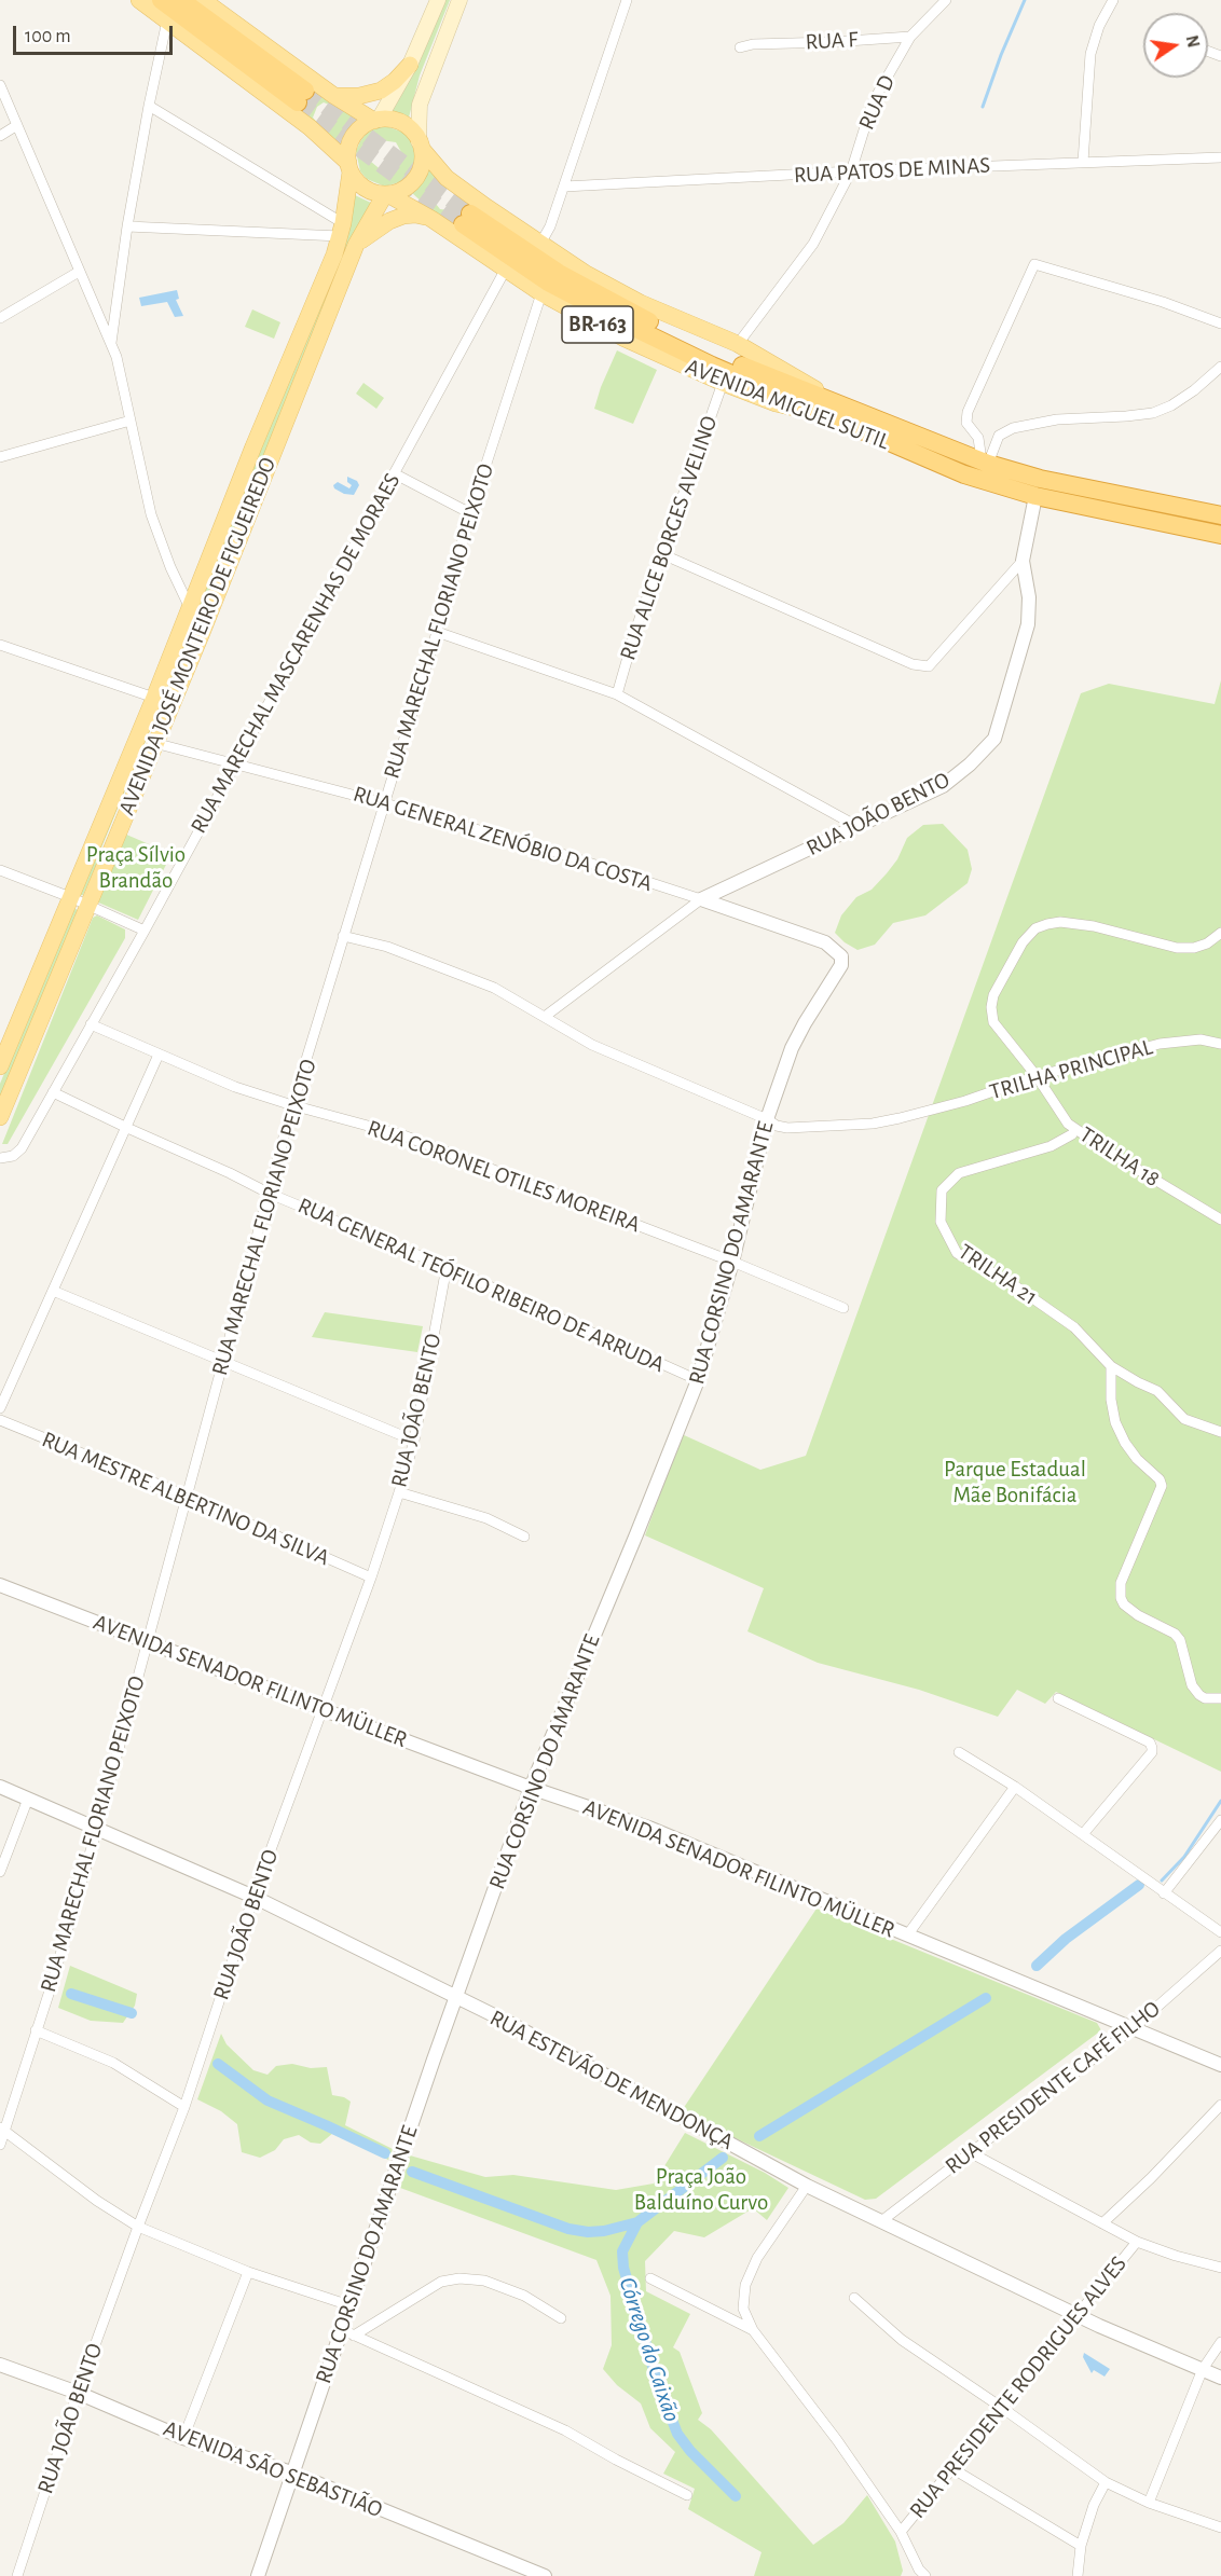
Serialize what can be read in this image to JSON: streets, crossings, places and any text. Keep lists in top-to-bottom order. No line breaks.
{"streets":{"highway":["BR-163","AVENIDA MIGUEL SUTIL"],"main road":["AVENIDA JOSÉ MONTEIRO DE FIGUEIREDO"],"street":["RUA F","RUA D","RUA PATOS DE MINAS","RUA ALICE BORGES AVELINO","RUA MARECHAL FLORIANO PEIXOTO","RUA MARECHAL MASCARENHAS DE MORAES","RUA JOÃO BENTO","RUA GENERAL ZENÓBIO DA COSTA","TRILHA PRINCIPAL","TRILHA 18","RUA CORONEL OTILES MOREIRA","RUA CORSINO DO AMARANTE","TRILHA 21","RUA GENERAL TEÓFILO RIBEIRO DE ARRUDA","RUA MESTRE ALBERTINO DA SILVA","AVENIDA SENADOR FILINTO MÜLLER","RUA ESTEVÃO DE MENDONÇA","RUA PRESIDENTE CAFÉ FILHO","RUA PRESIDENTE RODRIGUES ALVES","AVENIDA SÃO SEBASTIÃO"]},"crossings":[["RUA F","RUA D"],["RUA D","RUA PATOS DE MINAS"],["RUA D","AVENIDA MIGUEL SUTIL"],["BR-163","AVENIDA MIGUEL SUTIL"],["BR-163","AVENIDA JOSÉ MONTEIRO DE FIGUEIREDO"],["AVENIDA MIGUEL SUTIL","RUA ALICE BORGES AVELINO"],["AVENIDA MIGUEL SUTIL","RUA MARECHAL FLORIANO PEIXOTO"],["AVENIDA MIGUEL SUTIL","AVENIDA JOSÉ MONTEIRO DE FIGUEIREDO"],["AVENIDA MIGUEL SUTIL","RUA MARECHAL MASCARENHAS DE MORAES"],["AVENIDA MIGUEL SUTIL","RUA JOÃO BENTO"],["RUA MARECHAL FLORIANO PEIXOTO","RUA GENERAL ZENÓBIO DA COSTA"],["RUA MARECHAL FLORIANO PEIXOTO","TRILHA PRINCIPAL"],["RUA MARECHAL FLORIANO PEIXOTO","RUA CORONEL OTILES MOREIRA"],["RUA MARECHAL FLORIANO PEIXOTO","RUA GENERAL TEÓFILO RIBEIRO DE ARRUDA"],["RUA MARECHAL FLORIANO PEIXOTO","RUA MESTRE ALBERTINO DA SILVA"],["RUA MARECHAL FLORIANO PEIXOTO","AVENIDA SENADOR FILINTO MÜLLER"],["RUA MARECHAL FLORIANO PEIXOTO","RUA ESTEVÃO DE MENDONÇA"],["AVENIDA JOSÉ MONTEIRO DE FIGUEIREDO","RUA GENERAL ZENÓBIO DA COSTA"],["RUA MARECHAL MASCARENHAS DE MORAES","RUA GENERAL ZENÓBIO DA COSTA"],["RUA MARECHAL MASCARENHAS DE MORAES","RUA CORONEL OTILES MOREIRA"],["RUA MARECHAL MASCARENHAS DE MORAES","RUA GENERAL TEÓFILO RIBEIRO DE ARRUDA"],["RUA JOÃO BENTO","RUA GENERAL ZENÓBIO DA COSTA"],["RUA JOÃO BENTO","TRILHA PRINCIPAL"],["RUA JOÃO BENTO","RUA GENERAL TEÓFILO RIBEIRO DE ARRUDA"],["RUA JOÃO BENTO","RUA MESTRE ALBERTINO DA SILVA"],["RUA JOÃO BENTO","AVENIDA SENADOR FILINTO MÜLLER"],["RUA JOÃO BENTO","RUA ESTEVÃO DE MENDONÇA"],["RUA JOÃO BENTO","AVENIDA SÃO SEBASTIÃO"],["RUA GENERAL ZENÓBIO DA COSTA","RUA CORSINO DO AMARANTE"],["TRILHA PRINCIPAL","TRILHA 18"],["TRILHA PRINCIPAL","RUA CORSINO DO AMARANTE"],["TRILHA 18","TRILHA 21"],["RUA CORONEL OTILES MOREIRA","RUA CORSINO DO AMARANTE"],["RUA CORSINO DO AMARANTE","RUA GENERAL TEÓFILO RIBEIRO DE ARRUDA"],["RUA CORSINO DO AMARANTE","AVENIDA SENADOR FILINTO MÜLLER"],["RUA CORSINO DO AMARANTE","RUA ESTEVÃO DE MENDONÇA"],["RUA CORSINO DO AMARANTE","AVENIDA SÃO SEBASTIÃO"],["AVENIDA SENADOR FILINTO MÜLLER","RUA PRESIDENTE CAFÉ FILHO"],["RUA ESTEVÃO DE MENDONÇA","RUA PRESIDENTE CAFÉ FILHO"],["RUA ESTEVÃO DE MENDONÇA","RUA PRESIDENTE RODRIGUES ALVES"]],"water":["Córrego do Caixão"],"parks":["Praça Sílvio Brandão","Parque Estadual Mãe Bonifácia","Praça João Balduíno Curvo"],"scale_bar":"100 m","north":"right"}
